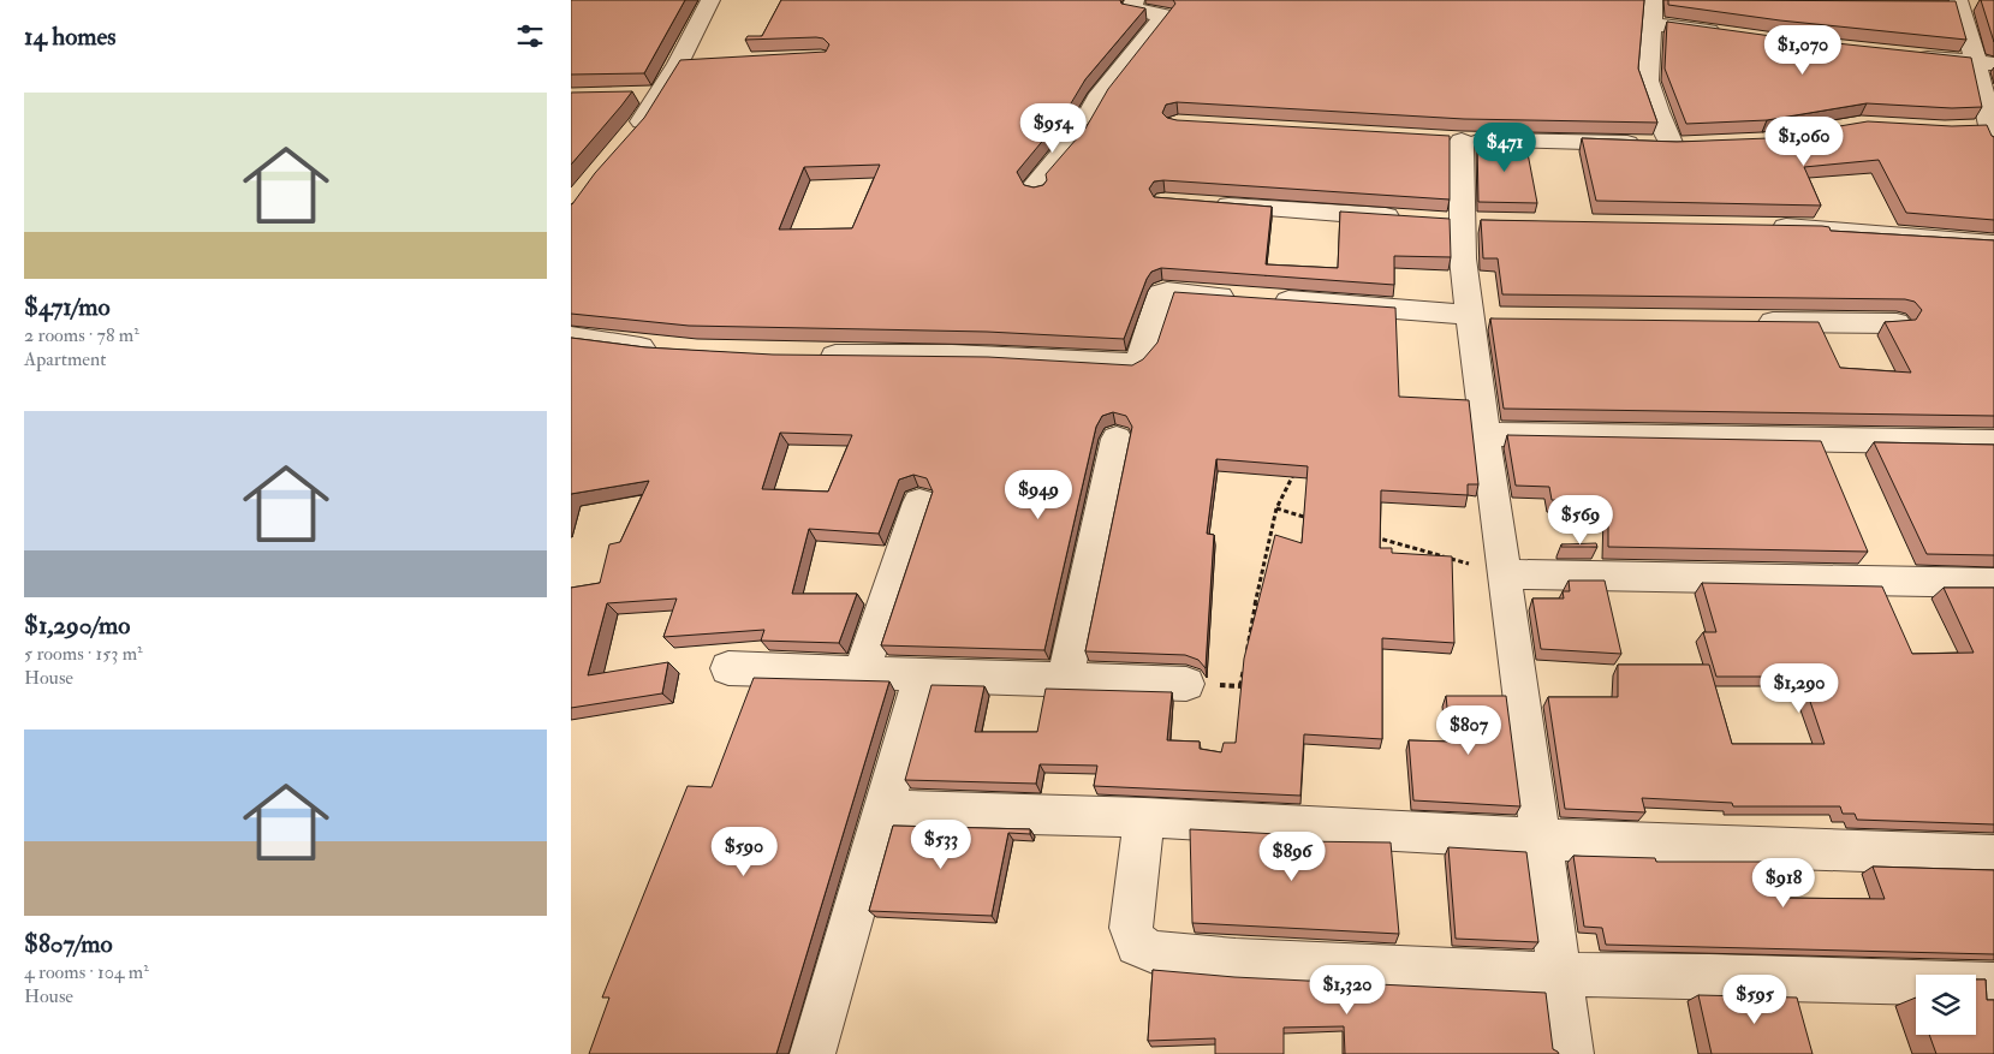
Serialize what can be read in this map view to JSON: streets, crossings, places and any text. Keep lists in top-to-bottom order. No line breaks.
{"page":{"heading":"14 homes","price":["$1,070","$954","$1,060","$471","$949","$569","$1,290","$807","$533","$590","$896","$918","$1,320","$595"],"list":[{"name":"$471/mo","note":"2 rooms · 78 m² · Apartment"},{"name":"$1,290/mo","note":"5 rooms · 153 m² · House"},{"name":"$807/mo","note":"4 rooms · 104 m² · House"}]}}
